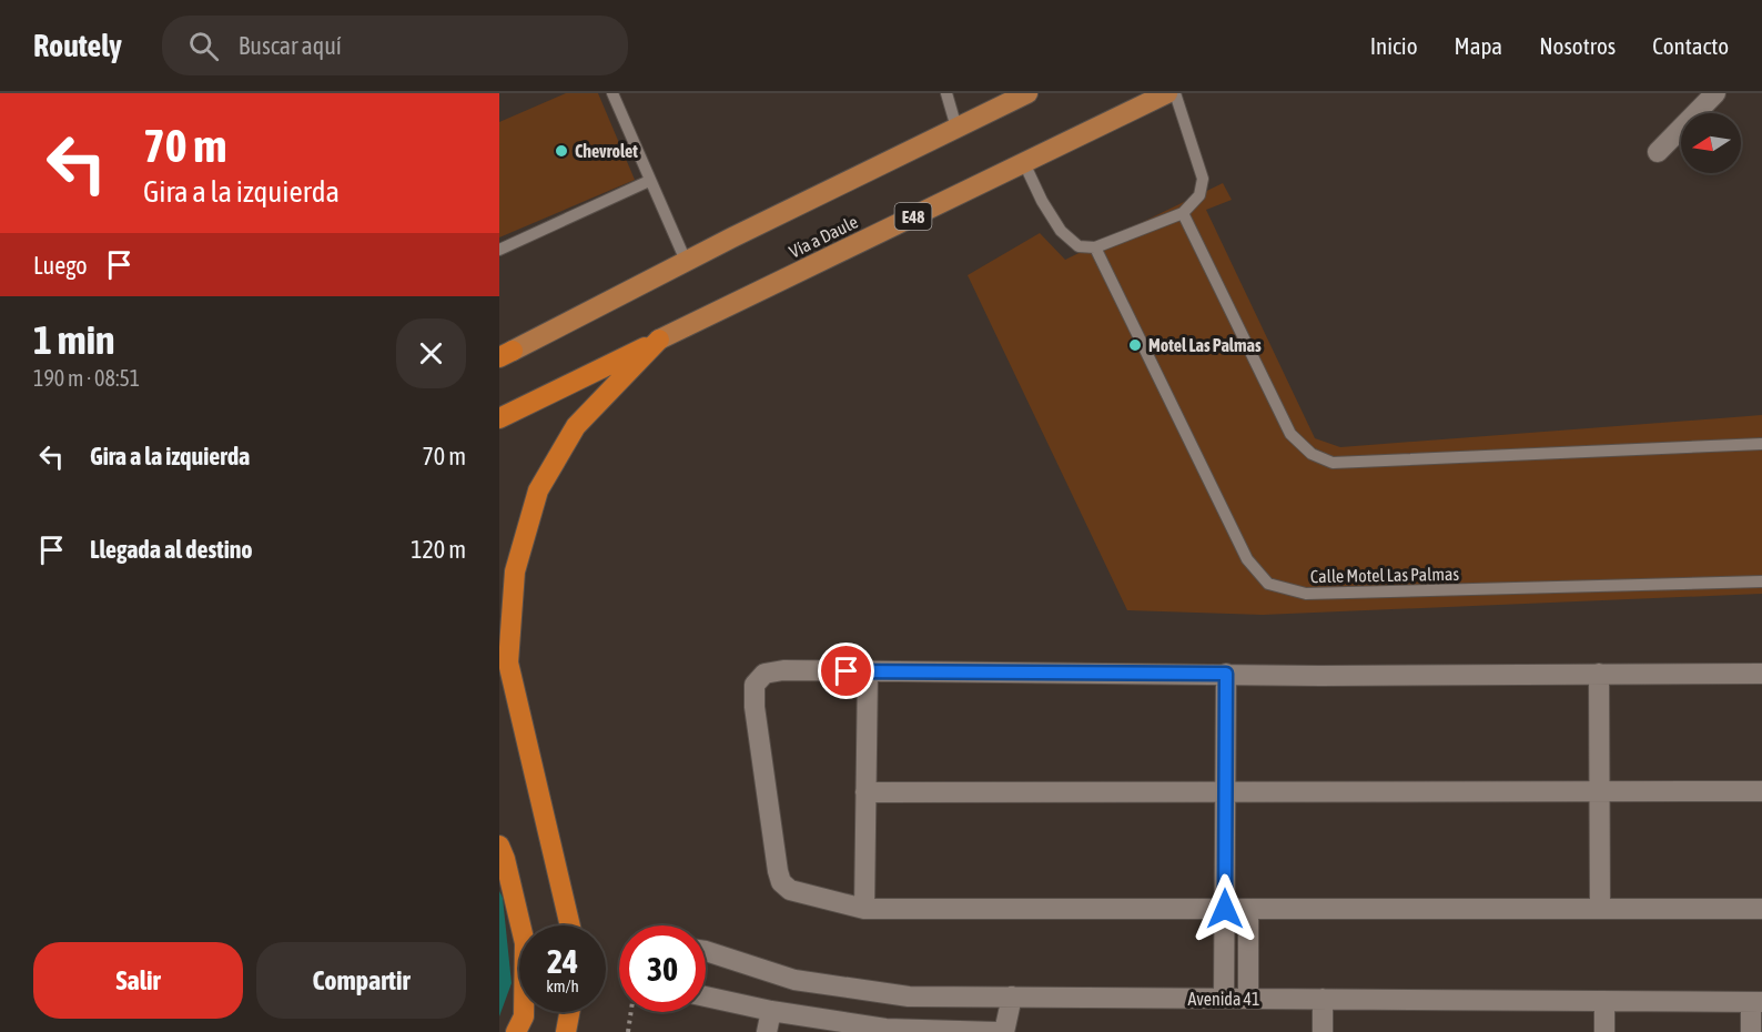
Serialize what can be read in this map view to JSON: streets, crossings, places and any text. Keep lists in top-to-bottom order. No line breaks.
{"streets":{"highway":["E48","Vía a Daule"],"street":["Avenida 41"],"lane":["Calle Motel Las Palmas"]},"places":["Chevrolet","Motel Las Palmas"],"north":"left","page":{"header":"Routely","search":"Buscar aquí","nav":["Inicio","Mapa","Nosotros","Contacto"],"turn":["70 m","Gira a la izquierda"],"then":"Luego","heading":["1 min","190 m · 08:51"],"list":[{"name":"Gira a la izquierda","value":"70 m"},{"name":"Llegada al destino","value":"120 m"}],"speed":"24 km/h","limit":"30","buttons":["Salir","Compartir"]}}
